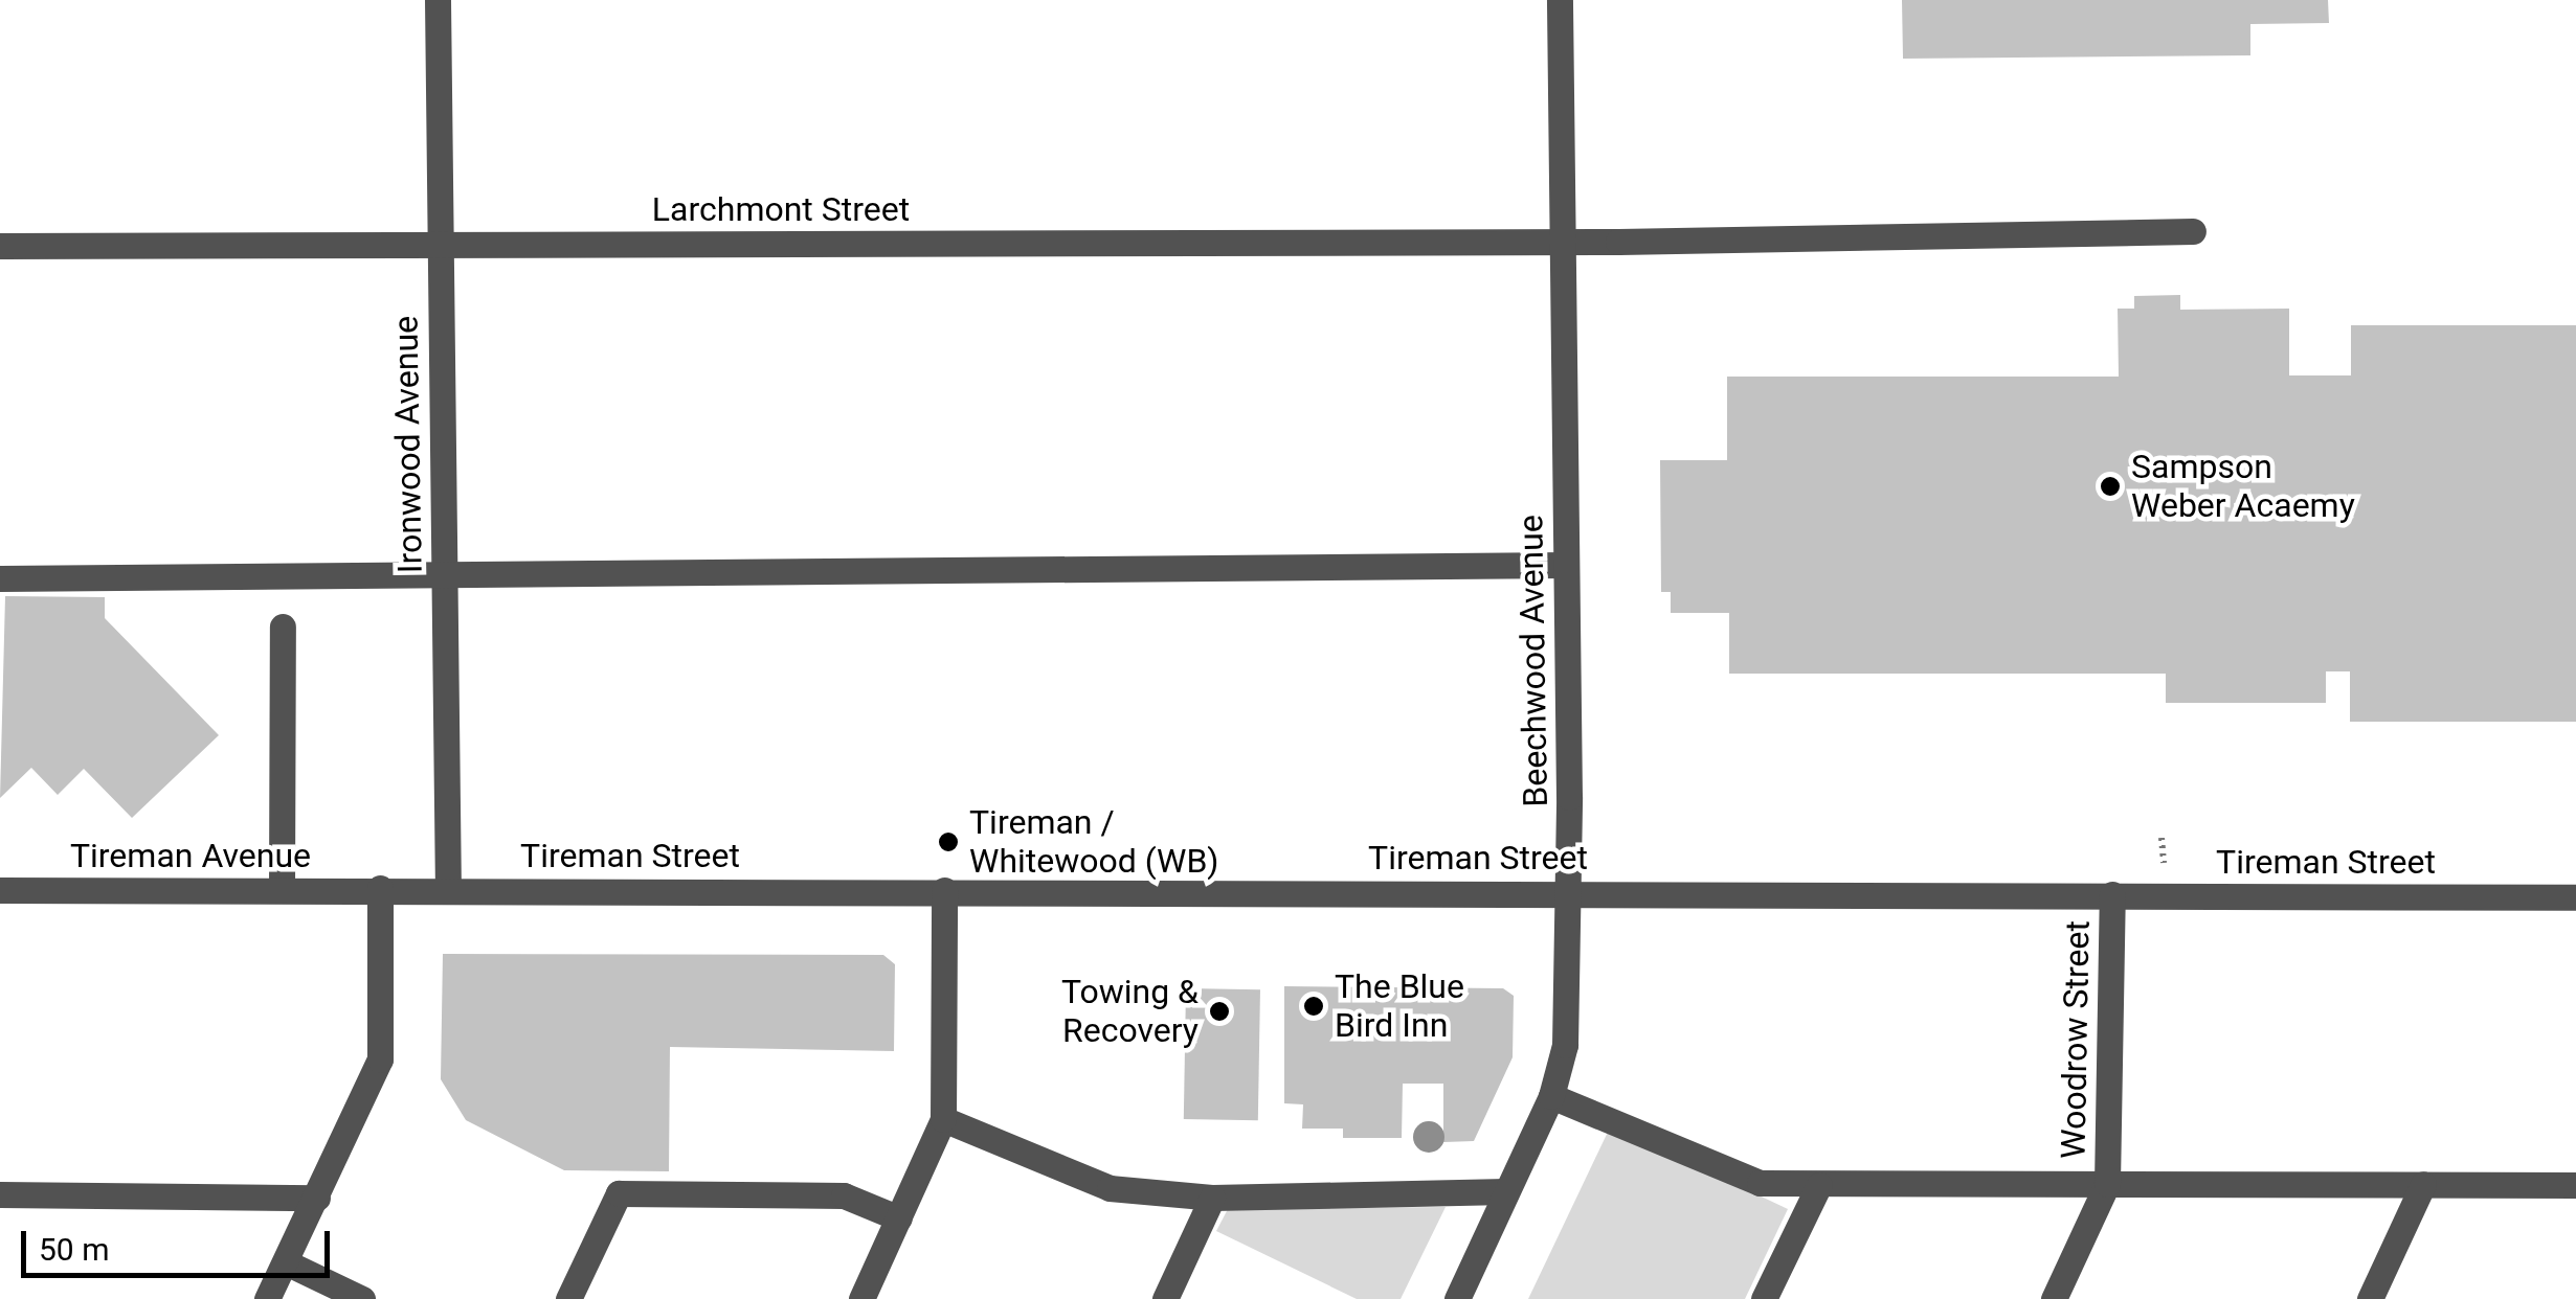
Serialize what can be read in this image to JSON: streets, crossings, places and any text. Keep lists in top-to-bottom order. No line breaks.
{"streets":{"street":["Larchmont Street","Ironwood Avenue","Beechwood Avenue","Tireman Avenue","Tireman Street","Woodrow Street"]},"crossings":[["Larchmont Street","Ironwood Avenue"],["Larchmont Street","Beechwood Avenue"],["Ironwood Avenue","Tireman Street"],["Beechwood Avenue","Tireman Street"],["Tireman Avenue","Tireman Street"],["Tireman Street","Woodrow Street"]],"places":["Sampson Weber Acaemy","Tireman / Whitewood (WB)","The Blue Bird Inn","Towing & Recovery"],"scale_bar":"50 m"}
